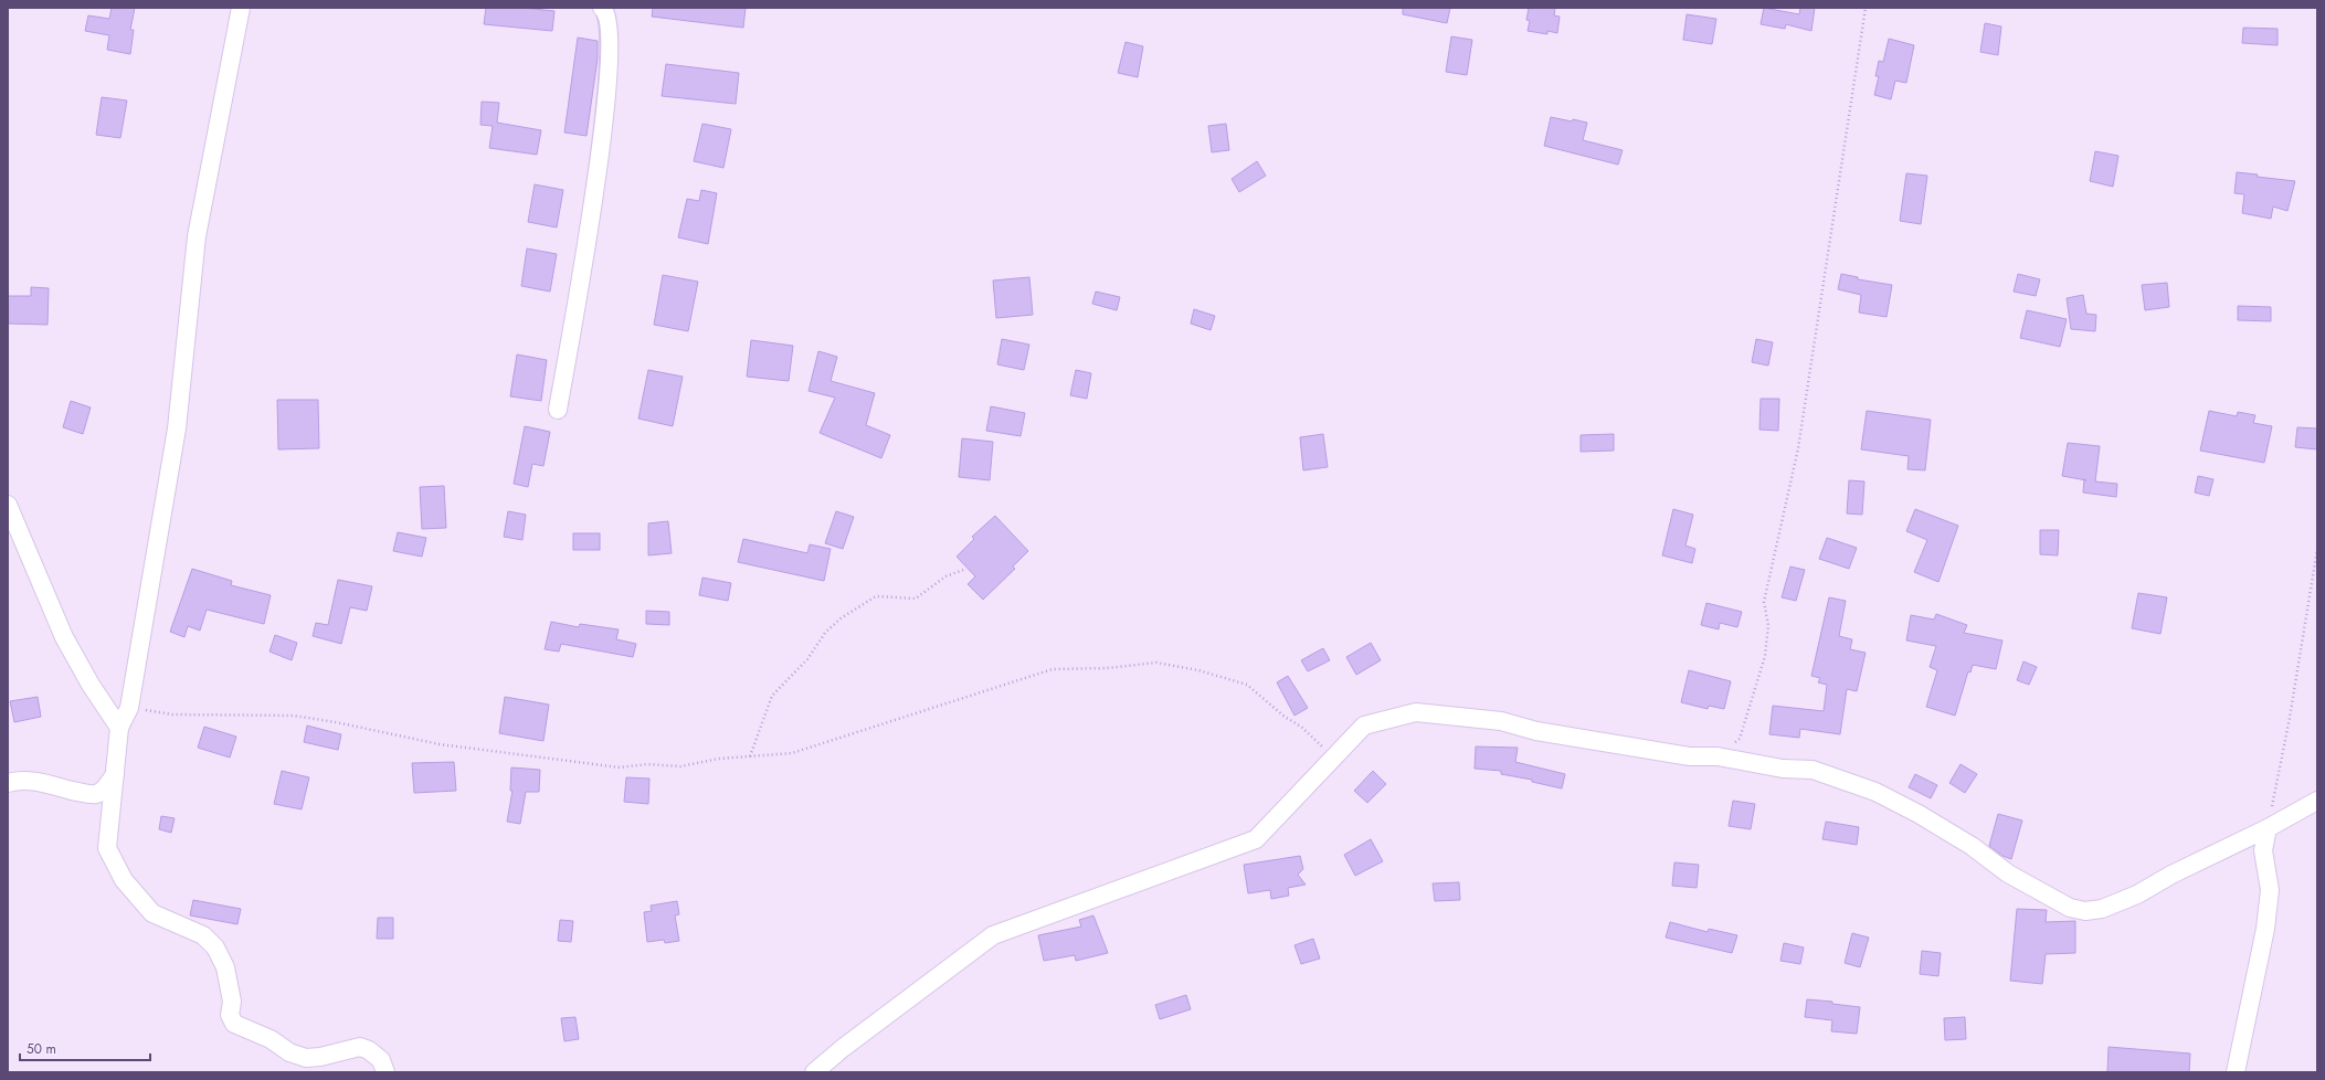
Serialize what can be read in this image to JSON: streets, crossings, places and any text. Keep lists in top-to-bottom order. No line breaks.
{"scale_bar":"50 m"}
